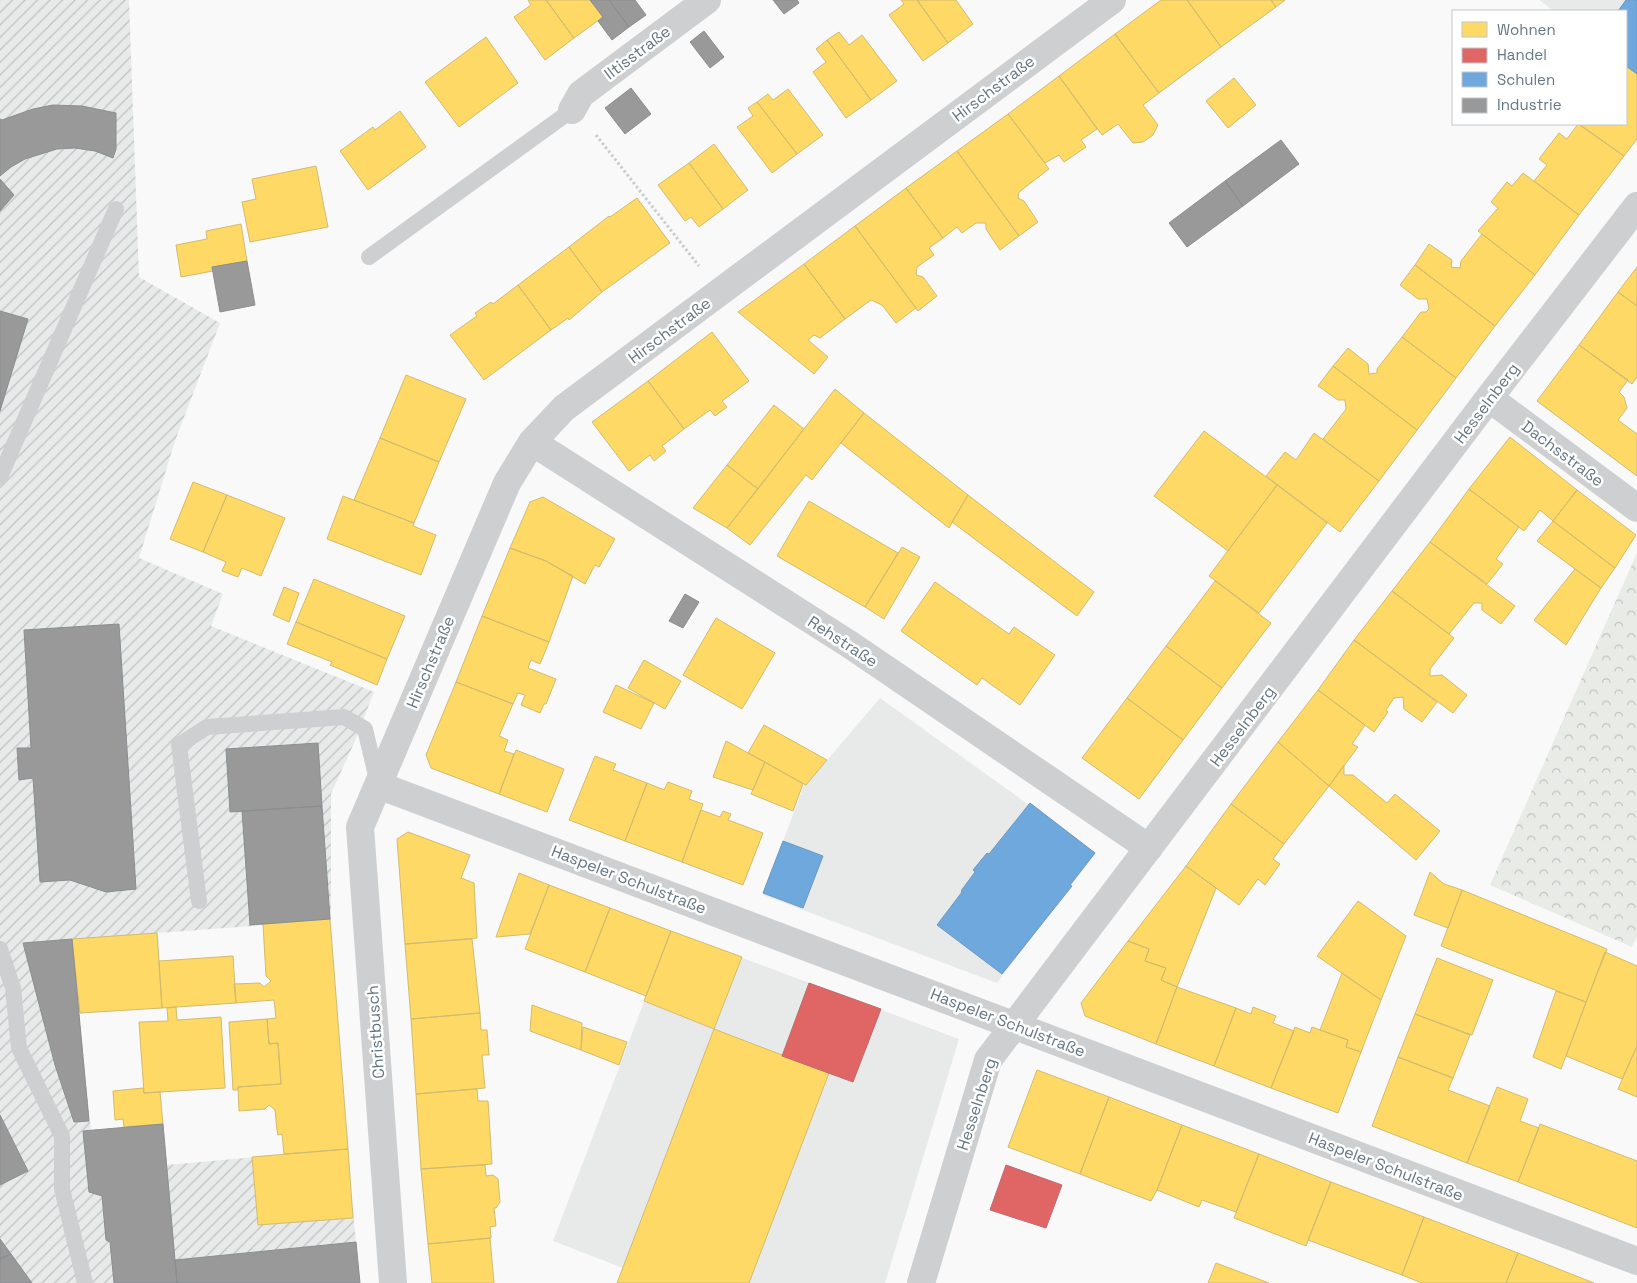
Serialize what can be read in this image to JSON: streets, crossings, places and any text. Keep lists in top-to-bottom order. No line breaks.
{"streets":{"street":["Iltisstraße","Hirschstraße","Hesselnberg","Dachsstraße","Rehstraße","Haspeler Schulstraße","Christbusch"]},"crossings":[["Hirschstraße","Rehstraße"],["Hirschstraße","Haspeler Schulstraße"],["Hirschstraße","Christbusch"],["Hesselnberg","Dachsstraße"],["Hesselnberg","Rehstraße"],["Hesselnberg","Haspeler Schulstraße"],["Haspeler Schulstraße","Christbusch"]],"legend":["Wohnen","Handel","Schulen","Industrie"]}
